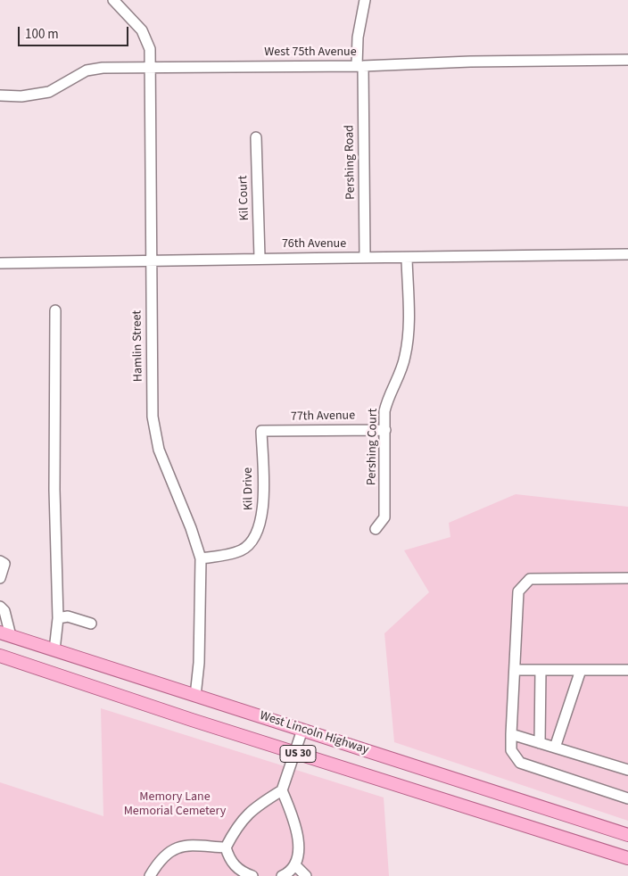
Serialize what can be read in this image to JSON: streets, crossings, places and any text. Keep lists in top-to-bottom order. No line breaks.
{"streets":{"main road":["West Lincoln Highway","US 30"],"street":["West 75th Avenue","Pershing Road","Kil Court","76th Avenue","Hamlin Street","77th Avenue","Pershing Court","Kil Drive"]},"crossings":[["West 75th Avenue","Pershing Road"],["West 75th Avenue","Hamlin Street"],["Pershing Road","76th Avenue"],["Kil Court","76th Avenue"],["76th Avenue","Hamlin Street"],["76th Avenue","Pershing Court"],["Hamlin Street","Kil Drive"],["Hamlin Street","West Lincoln Highway"],["77th Avenue","Pershing Court"],["77th Avenue","Kil Drive"]],"parks":["Memory Lane Memorial Cemetery"],"scale_bar":"100 m"}
